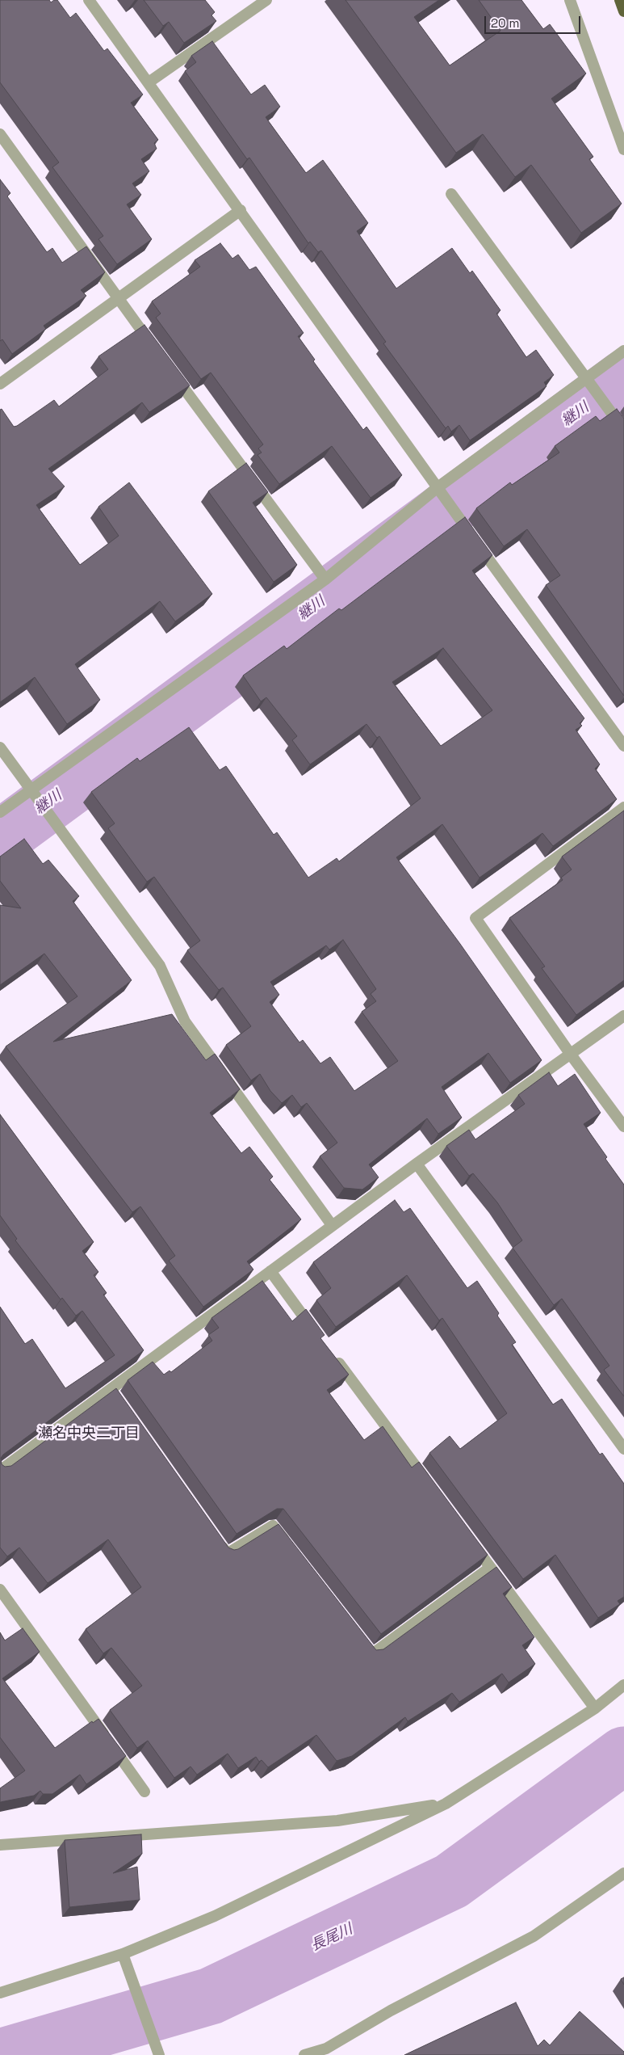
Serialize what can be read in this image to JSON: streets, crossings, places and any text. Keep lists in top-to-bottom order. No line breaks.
{"districts":["瀬名中央二丁目"],"water":["継川","長尾川"],"scale_bar":"20 m"}
